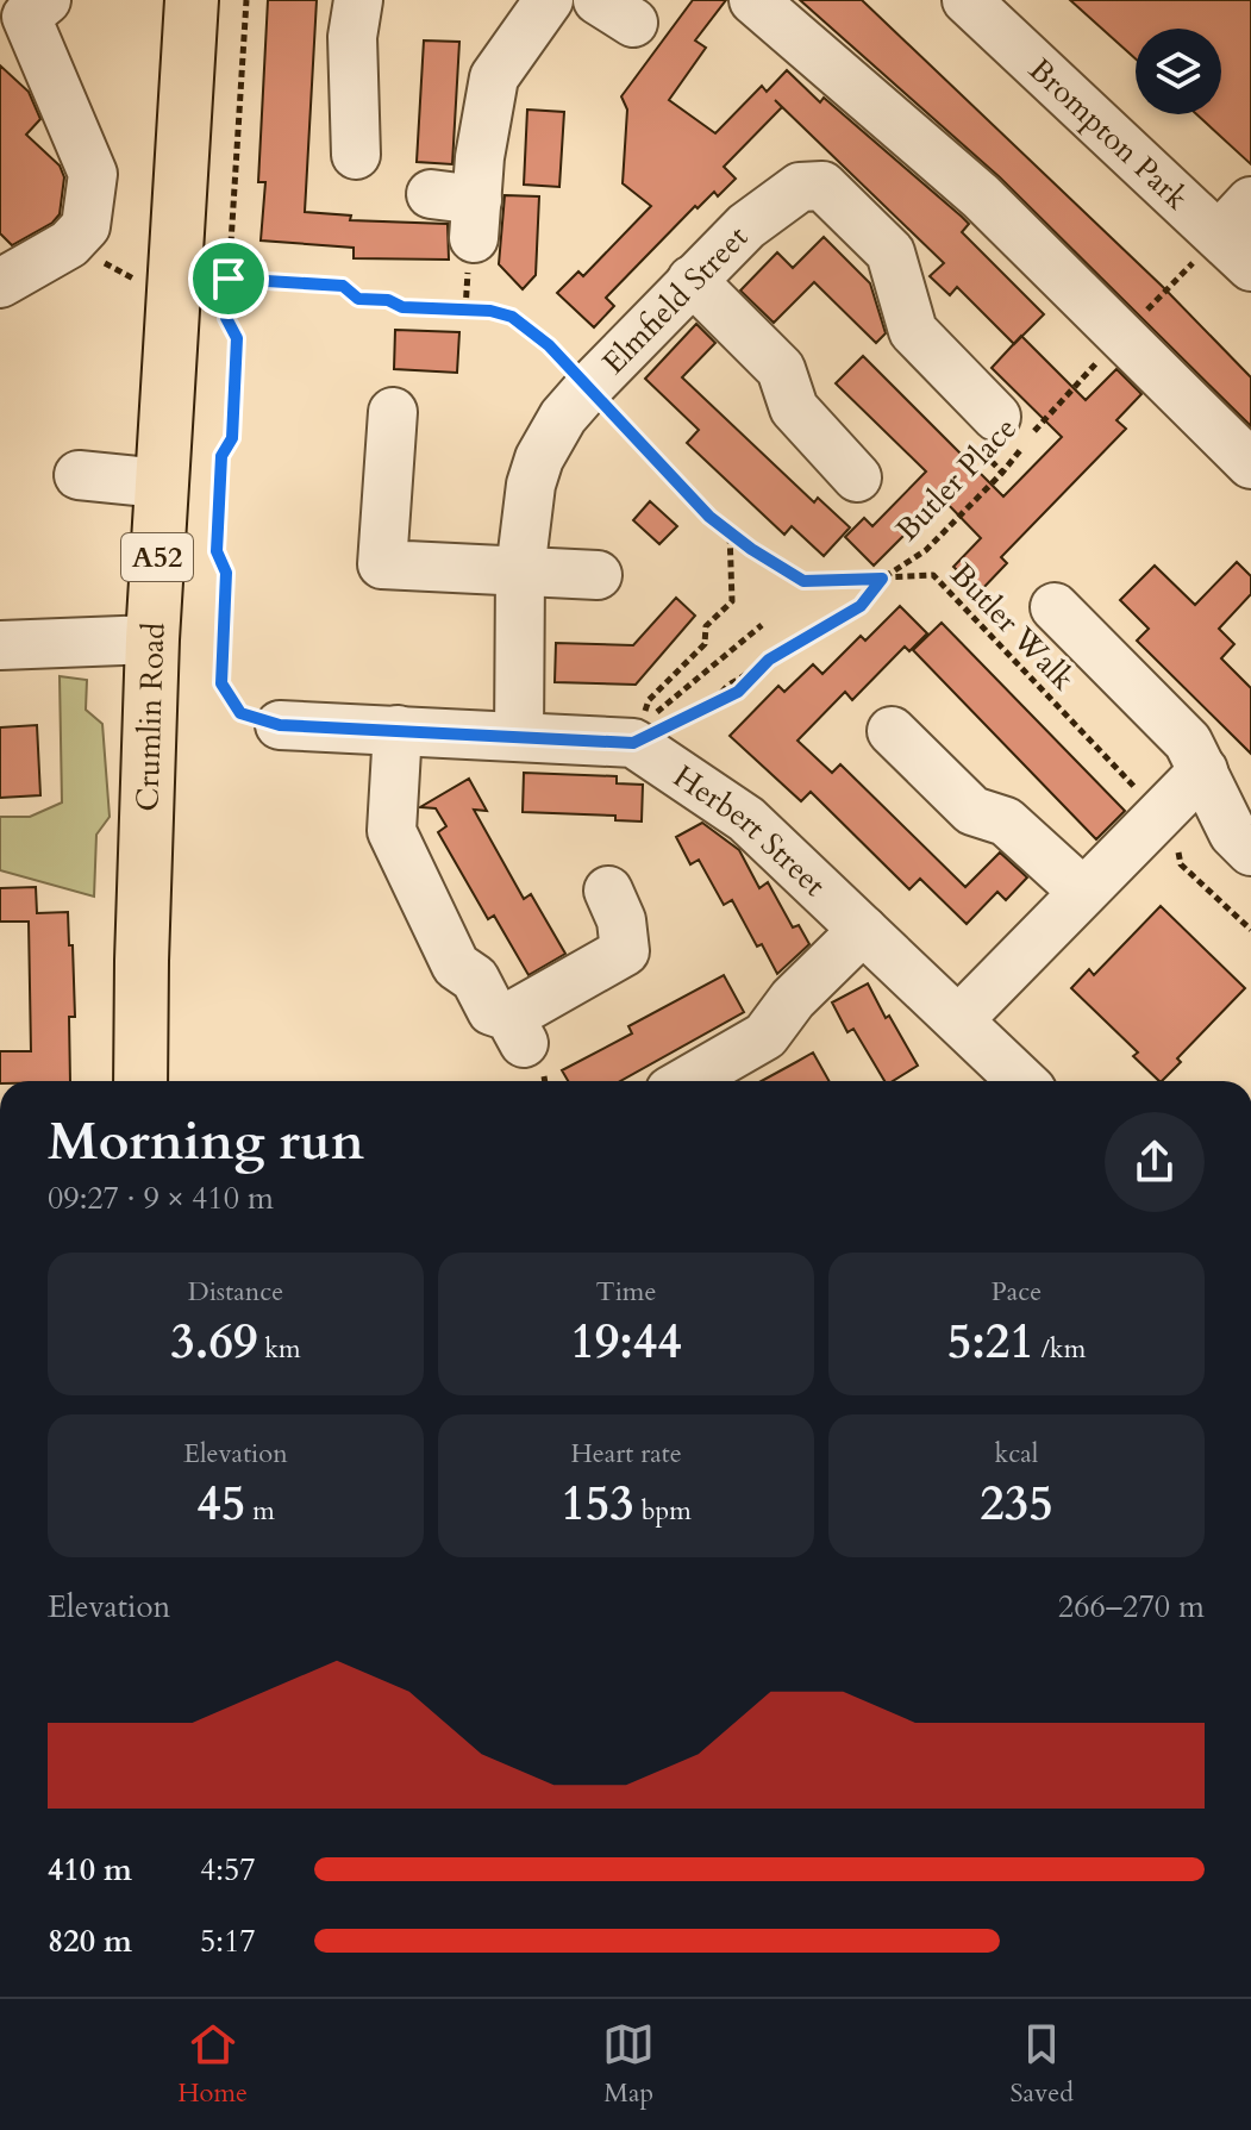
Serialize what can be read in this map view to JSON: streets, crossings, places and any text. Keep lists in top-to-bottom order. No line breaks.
{"streets":{"main road":["A52","Crumlin Road"],"street":["Brompton Park","Elmfield Street","Herbert Street"],"path":["Butler Place","Butler Walk"]},"crossings":[["Brompton Park","Butler Place"],["Elmfield Street","Butler Walk"],["Butler Place","Butler Walk"],["Butler Place","Herbert Street"],["Butler Walk","Crumlin Road"]],"page":{"heading":["Morning run","09:27 · 9 × 410 m"],"stats":[["Distance","3.69 km"],["Time","19:44"],["Pace","5:21 /km"],["Elevation","45 m"],["Heart rate","153 bpm"],["kcal","235"]],"chart":["Elevation","266–270 m"],"list":[{"name":"410 m","note":"4:57"},{"name":"820 m","note":"5:17"}],"tabs":["Home","Map","Saved"]}}
